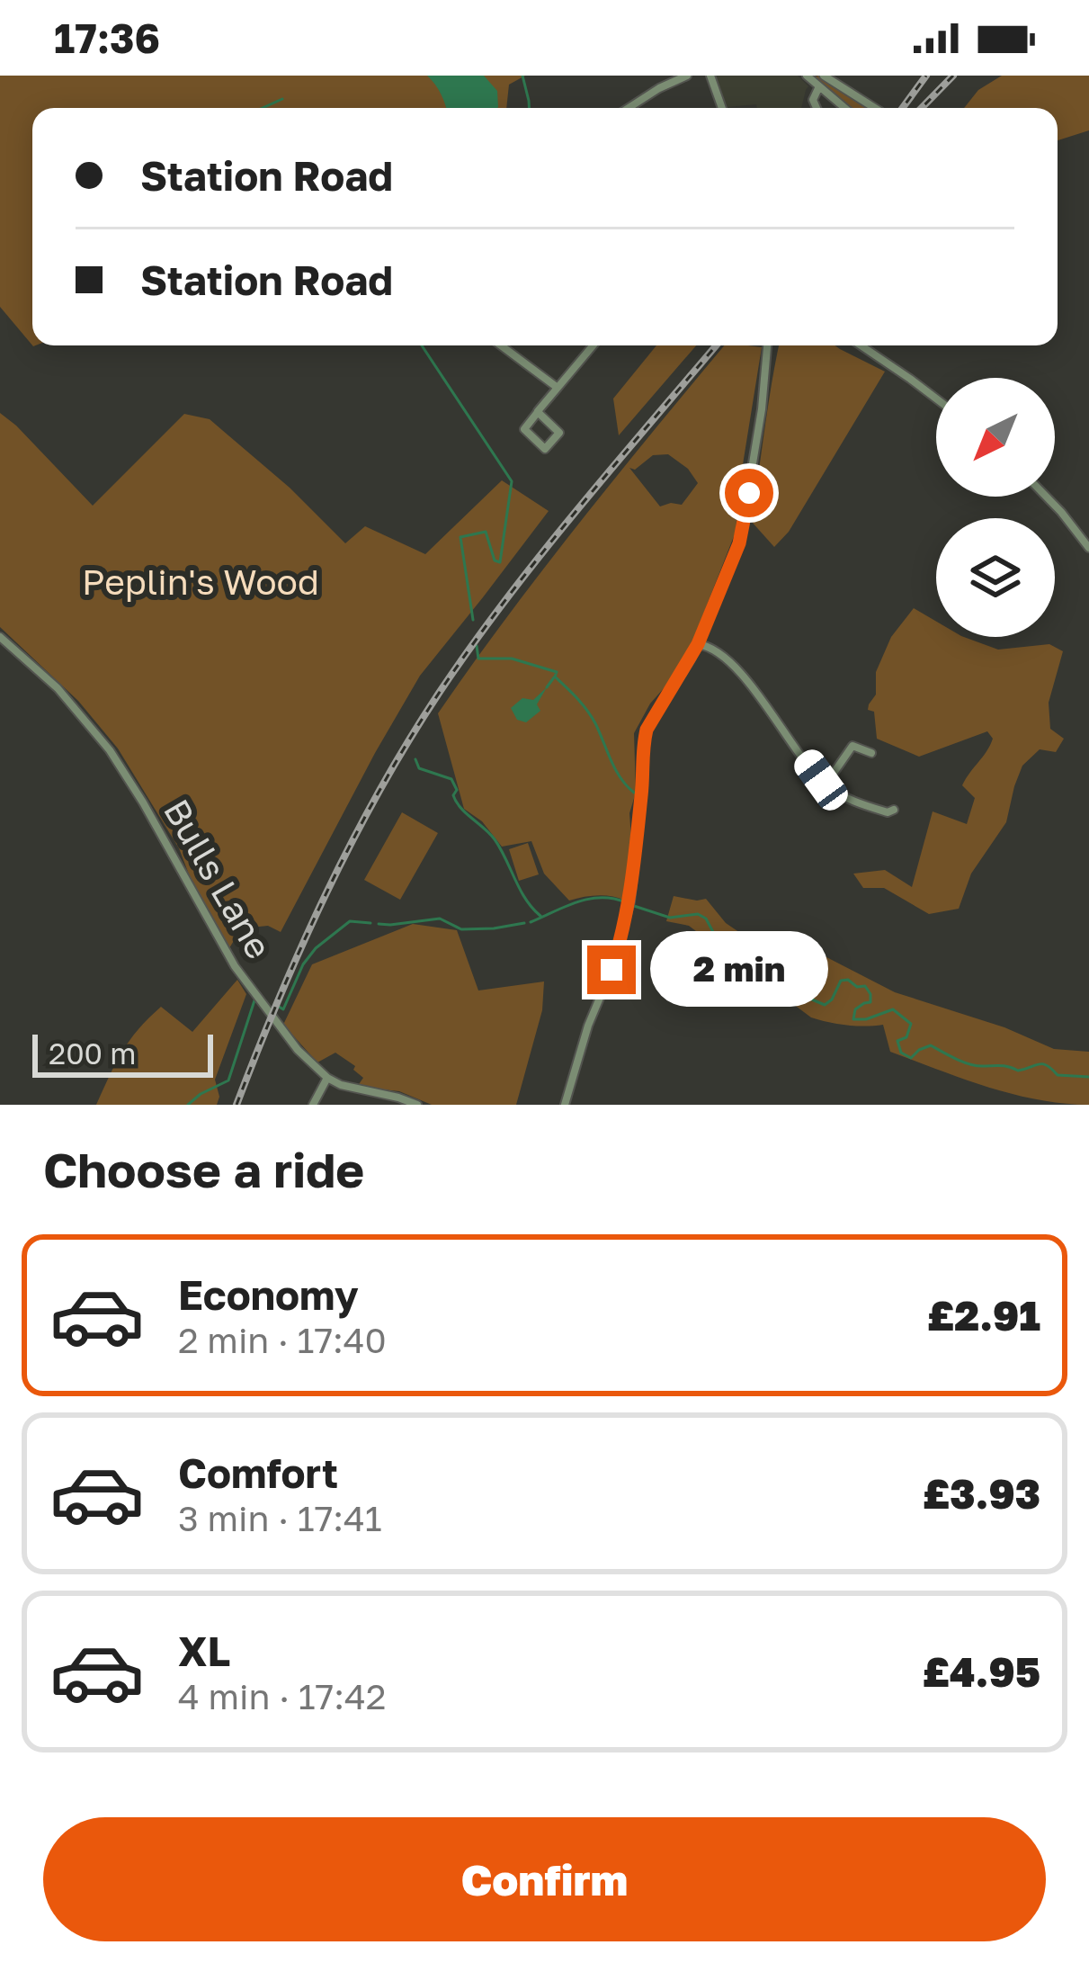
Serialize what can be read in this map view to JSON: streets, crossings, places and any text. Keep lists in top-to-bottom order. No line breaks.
{"streets":{"street":["Bulls Lane"]},"parks":["Peplin's Wood"],"scale_bar":"200 m","north":"bottom left","page":{"status":"17:36","banner":["Station Road","Station Road"],"bubble":"2 min","scale":"200 m","heading":"Choose a ride","list":[{"name":"Economy","note":"2 min · 17:40","value":"£2.91"},{"name":"Comfort","note":"3 min · 17:41","value":"£3.93"},{"name":"XL","note":"4 min · 17:42","value":"£4.95"}],"buttons":"Confirm"}}
